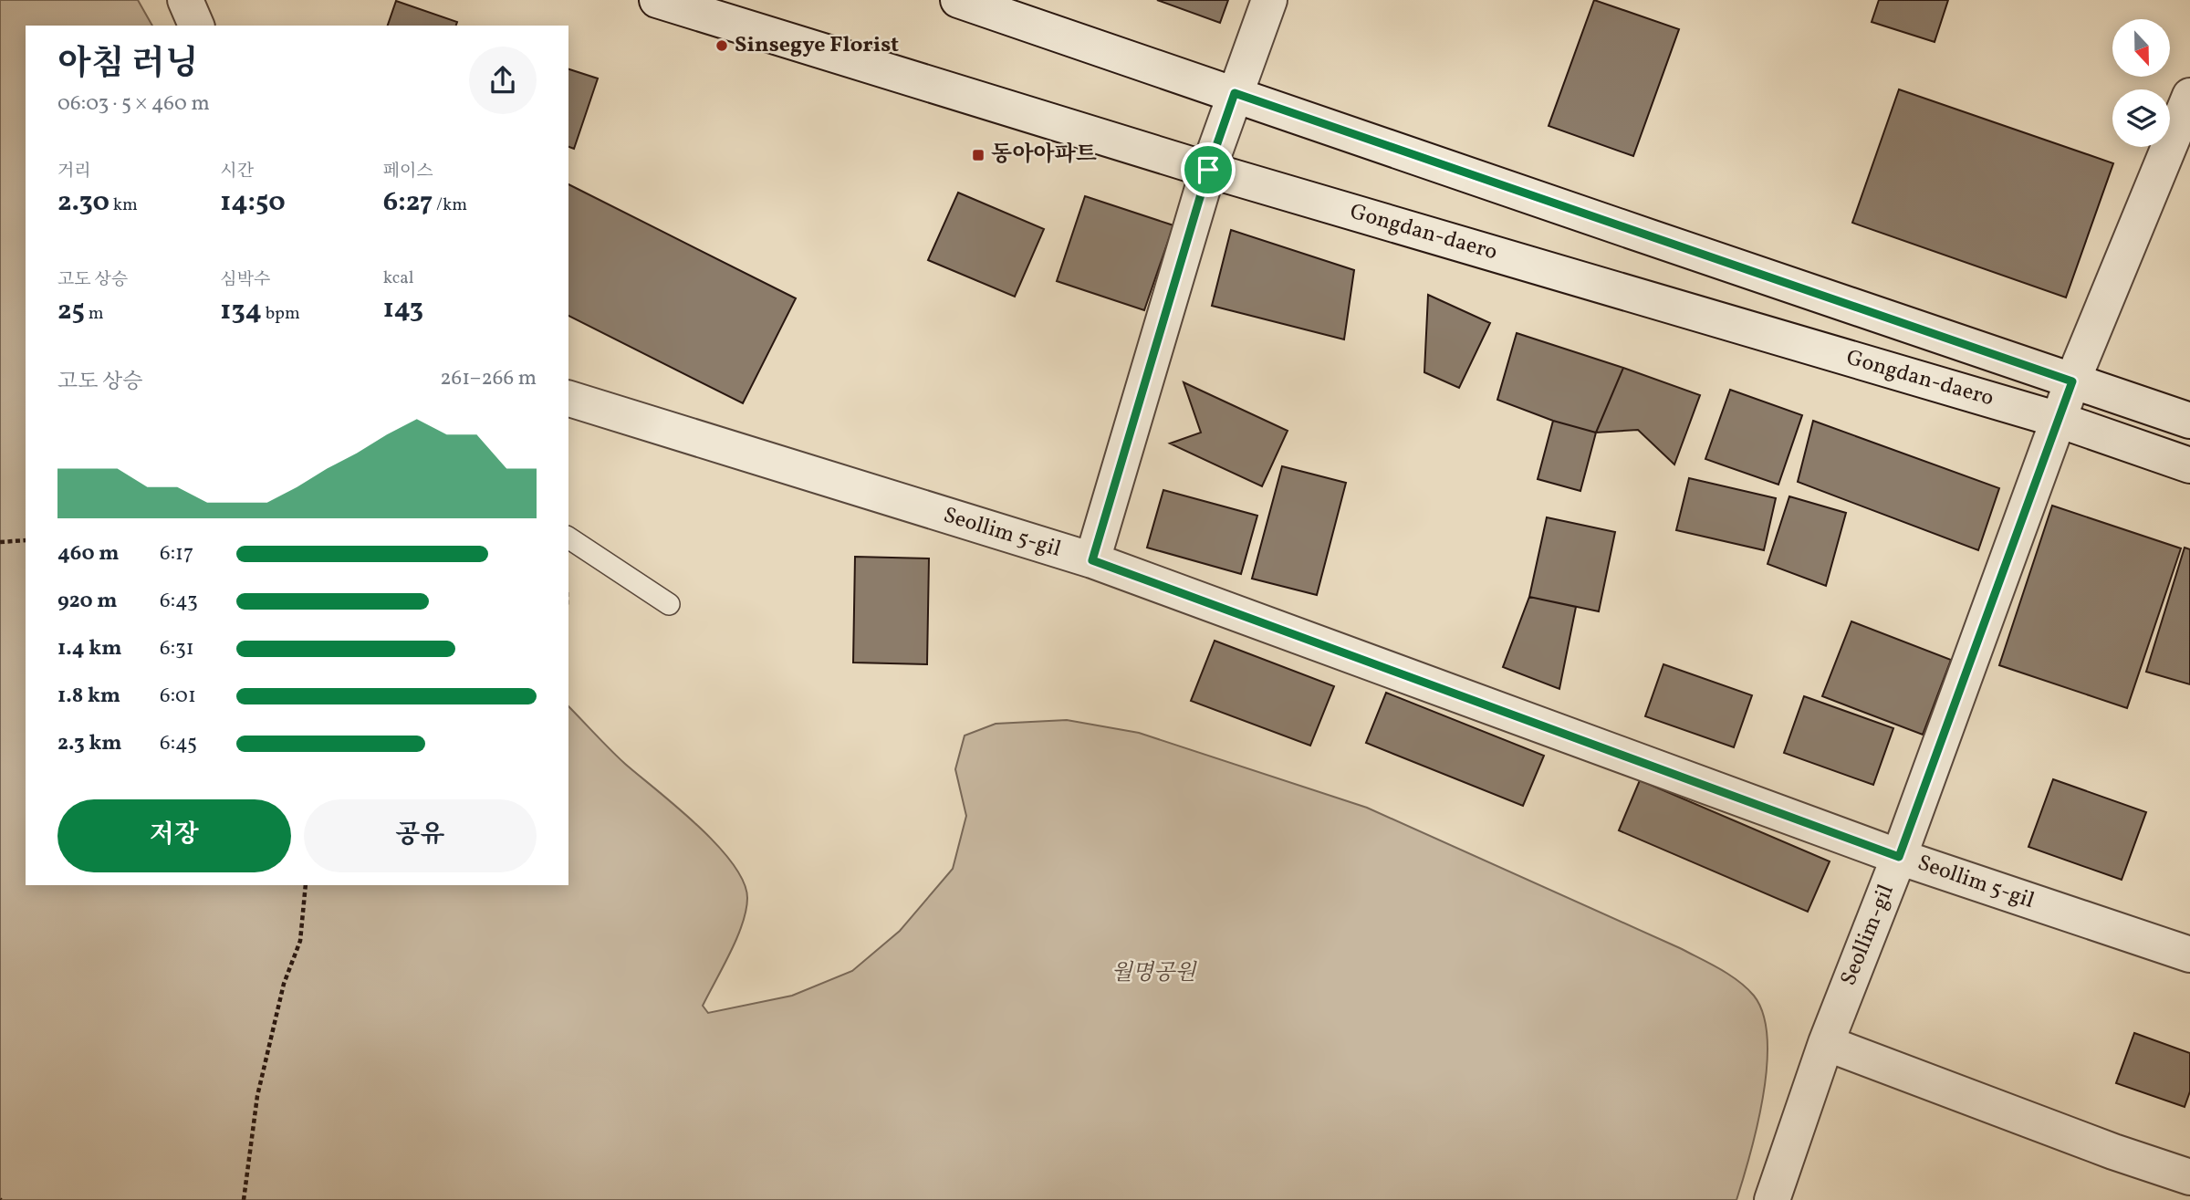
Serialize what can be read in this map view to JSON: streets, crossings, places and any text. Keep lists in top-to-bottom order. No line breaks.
{"streets":{"street":["Gongdan-daero","Seollim 5-gil","Seollim-gil"]},"crossings":[["Gongdan-daero","Seollim-gil"],["Seollim 5-gil","Seollim-gil"]],"parks":["월명공원"],"places":{"other":["Sinsegye Florist"],"transit":["동아아파트"]},"north":"bottom","page":{"heading":["아침 러닝","06:03 · 5 × 460 m"],"stats":[["거리","2.30 km"],["시간","14:50"],["페이스","6:27 /km"],["고도 상승","25 m"],["심박수","134 bpm"],["kcal","143"]],"chart":["고도 상승","261–266 m"],"list":[{"name":"460 m","note":"6:17"},{"name":"920 m","note":"6:43"},{"name":"1.4 km","note":"6:31"},{"name":"1.8 km","note":"6:01"},{"name":"2.3 km","note":"6:45"}],"buttons":["저장","공유"]}}
